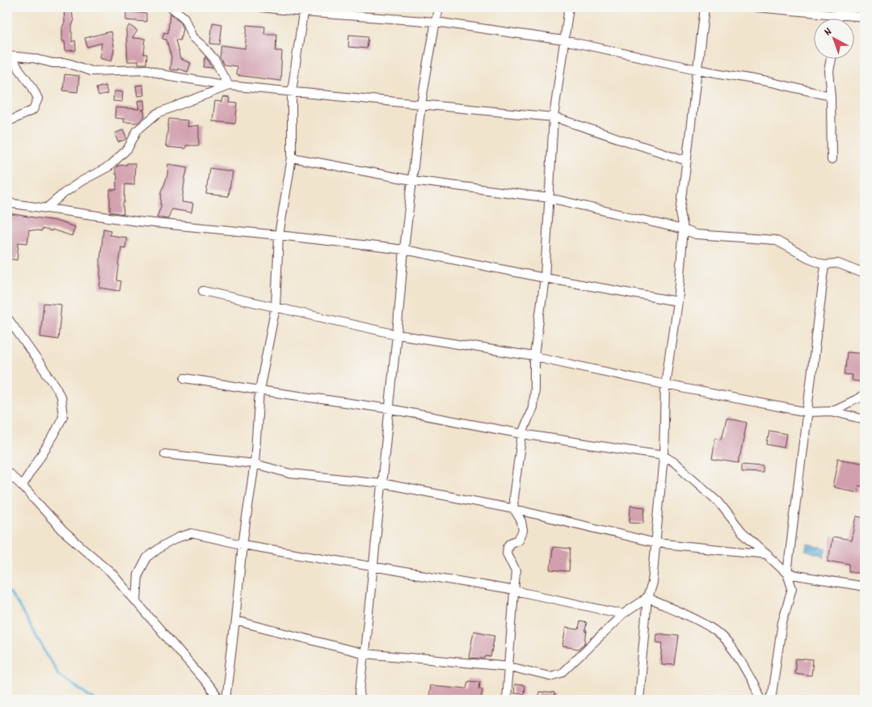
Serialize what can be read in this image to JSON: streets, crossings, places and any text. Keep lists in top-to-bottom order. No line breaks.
{"north":"top left"}
